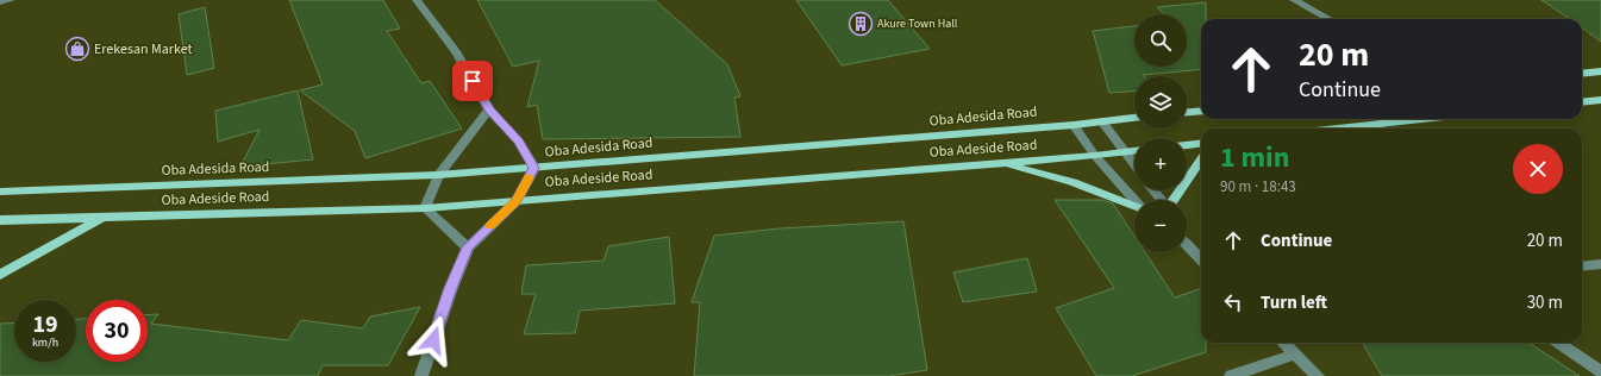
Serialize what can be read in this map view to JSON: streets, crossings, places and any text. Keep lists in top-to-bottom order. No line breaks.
{"streets":{"main road":["Oba Adesida Road","Oba Adeside Road"]},"places":{"building":["Akure Town Hall"],"shop":["Erekesan Market"]},"page":{"map_buttons":["+","−"],"turn":["20 m","Continue"],"heading":["1 min","90 m · 18:43"],"list":[{"name":"Continue","value":"20 m"},{"name":"Turn left","value":"30 m"}],"speed":"19 km/h","limit":"30"}}
